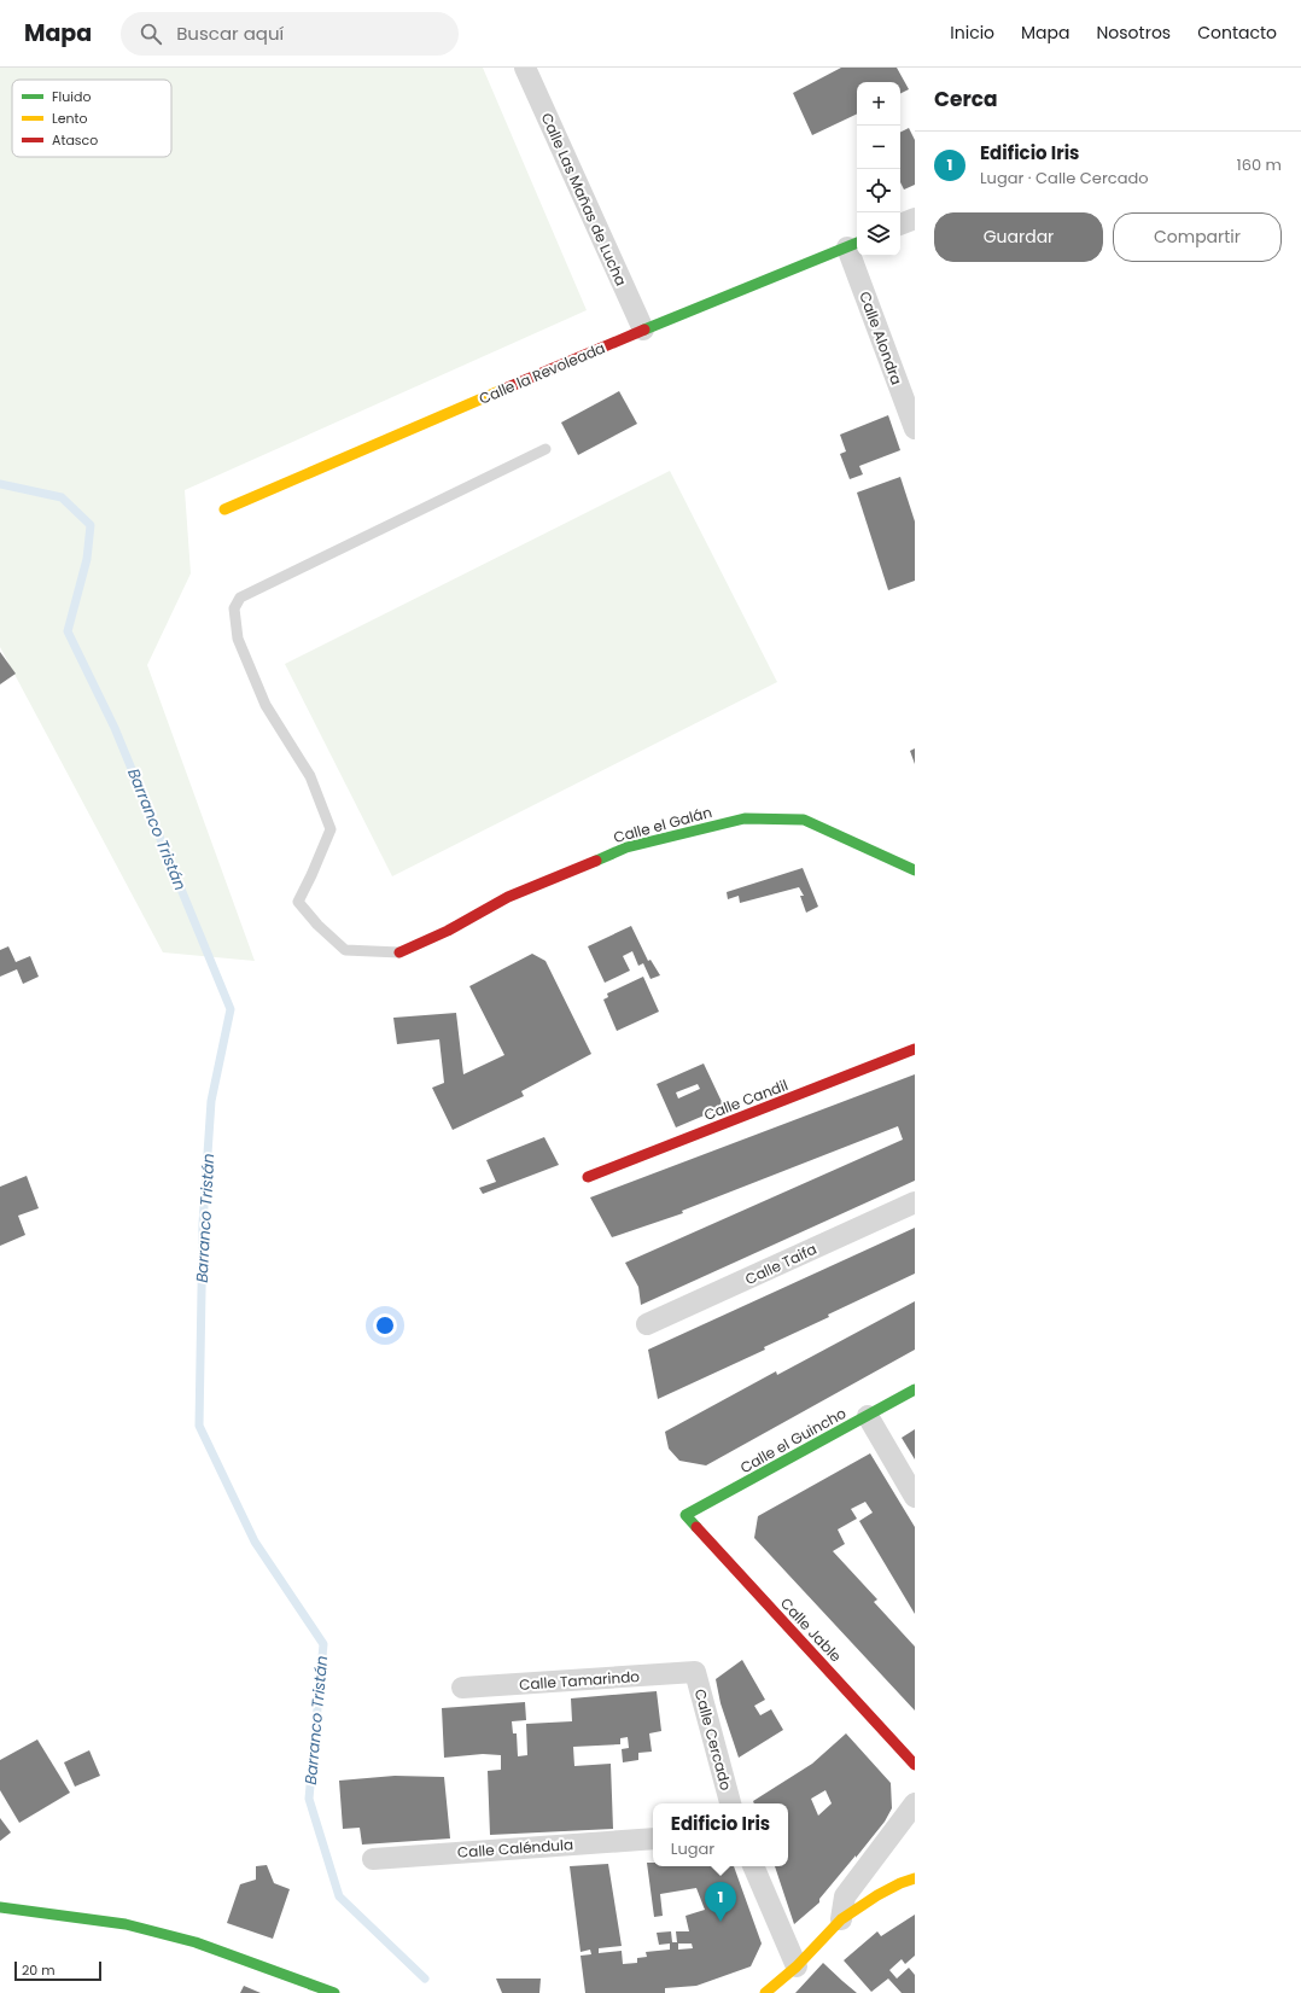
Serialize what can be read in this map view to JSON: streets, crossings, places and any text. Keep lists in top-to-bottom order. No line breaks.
{"streets":{"street":["Calle Las Mañas de Lucha","Calle Alondra","Calle la Revoleada","Calle el Galán","Calle Candil","Calle Taifa","Calle el Guincho","Calle Jable","Calle Tamarindo","Calle Cercado","Calle Caléndula"]},"crossings":[["Calle Las Mañas de Lucha","Calle la Revoleada"],["Calle Alondra","Calle la Revoleada"],["Calle el Guincho","Calle Jable"],["Calle Tamarindo","Calle Cercado"]],"water":["Barranco Tristán"],"legend":["Fluido","Lento","Atasco"],"scale_bar":"20 m","page":{"header":"Mapa","search":"Buscar aquí","nav":["Inicio","Mapa","Nosotros","Contacto"],"heading":"Cerca","map_buttons":["+","−"],"list":[{"mark":"1","name":"Edificio Iris","note":"Lugar · Calle Cercado","value":"160 m"}],"buttons":["Guardar","Compartir"],"popup":["Edificio Iris","Lugar"],"pins":"1","scale":"20 m"}}
